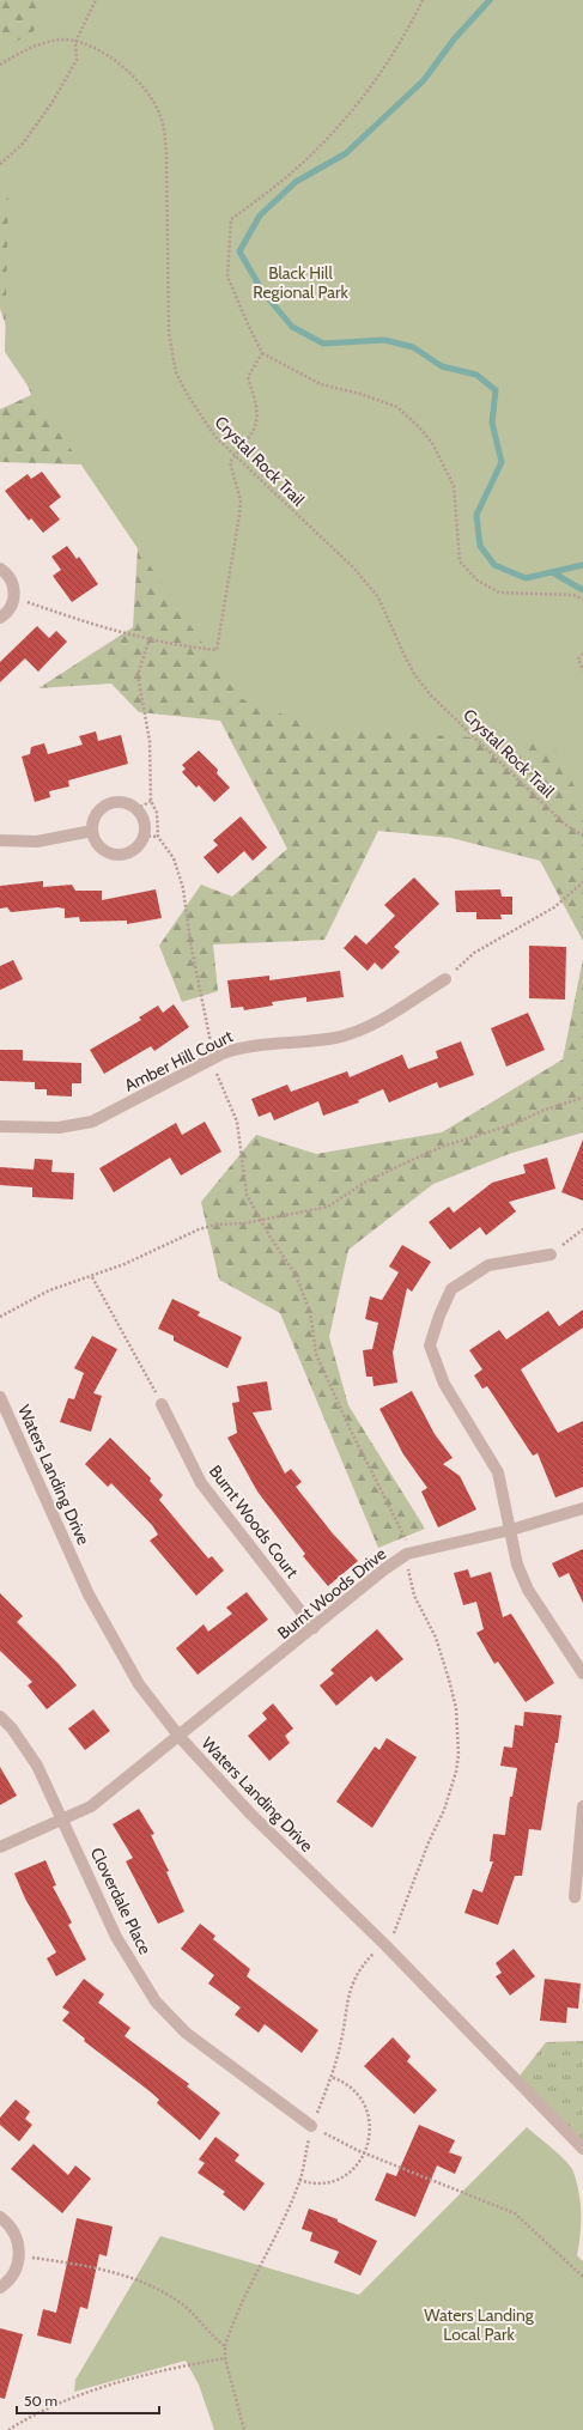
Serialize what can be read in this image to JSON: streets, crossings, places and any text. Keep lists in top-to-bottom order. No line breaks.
{"streets":{"street":["Amber Hill Court","Waters Landing Drive","Burnt Woods Court","Burnt Woods Drive","Cloverdale Place"],"path":["Crystal Rock Trail"]},"crossings":[["Waters Landing Drive","Burnt Woods Drive"],["Burnt Woods Court","Burnt Woods Drive"],["Burnt Woods Drive","Cloverdale Place"]],"parks":["Black Hill Regional Park","Waters Landing Local Park"],"scale_bar":"50 m"}
